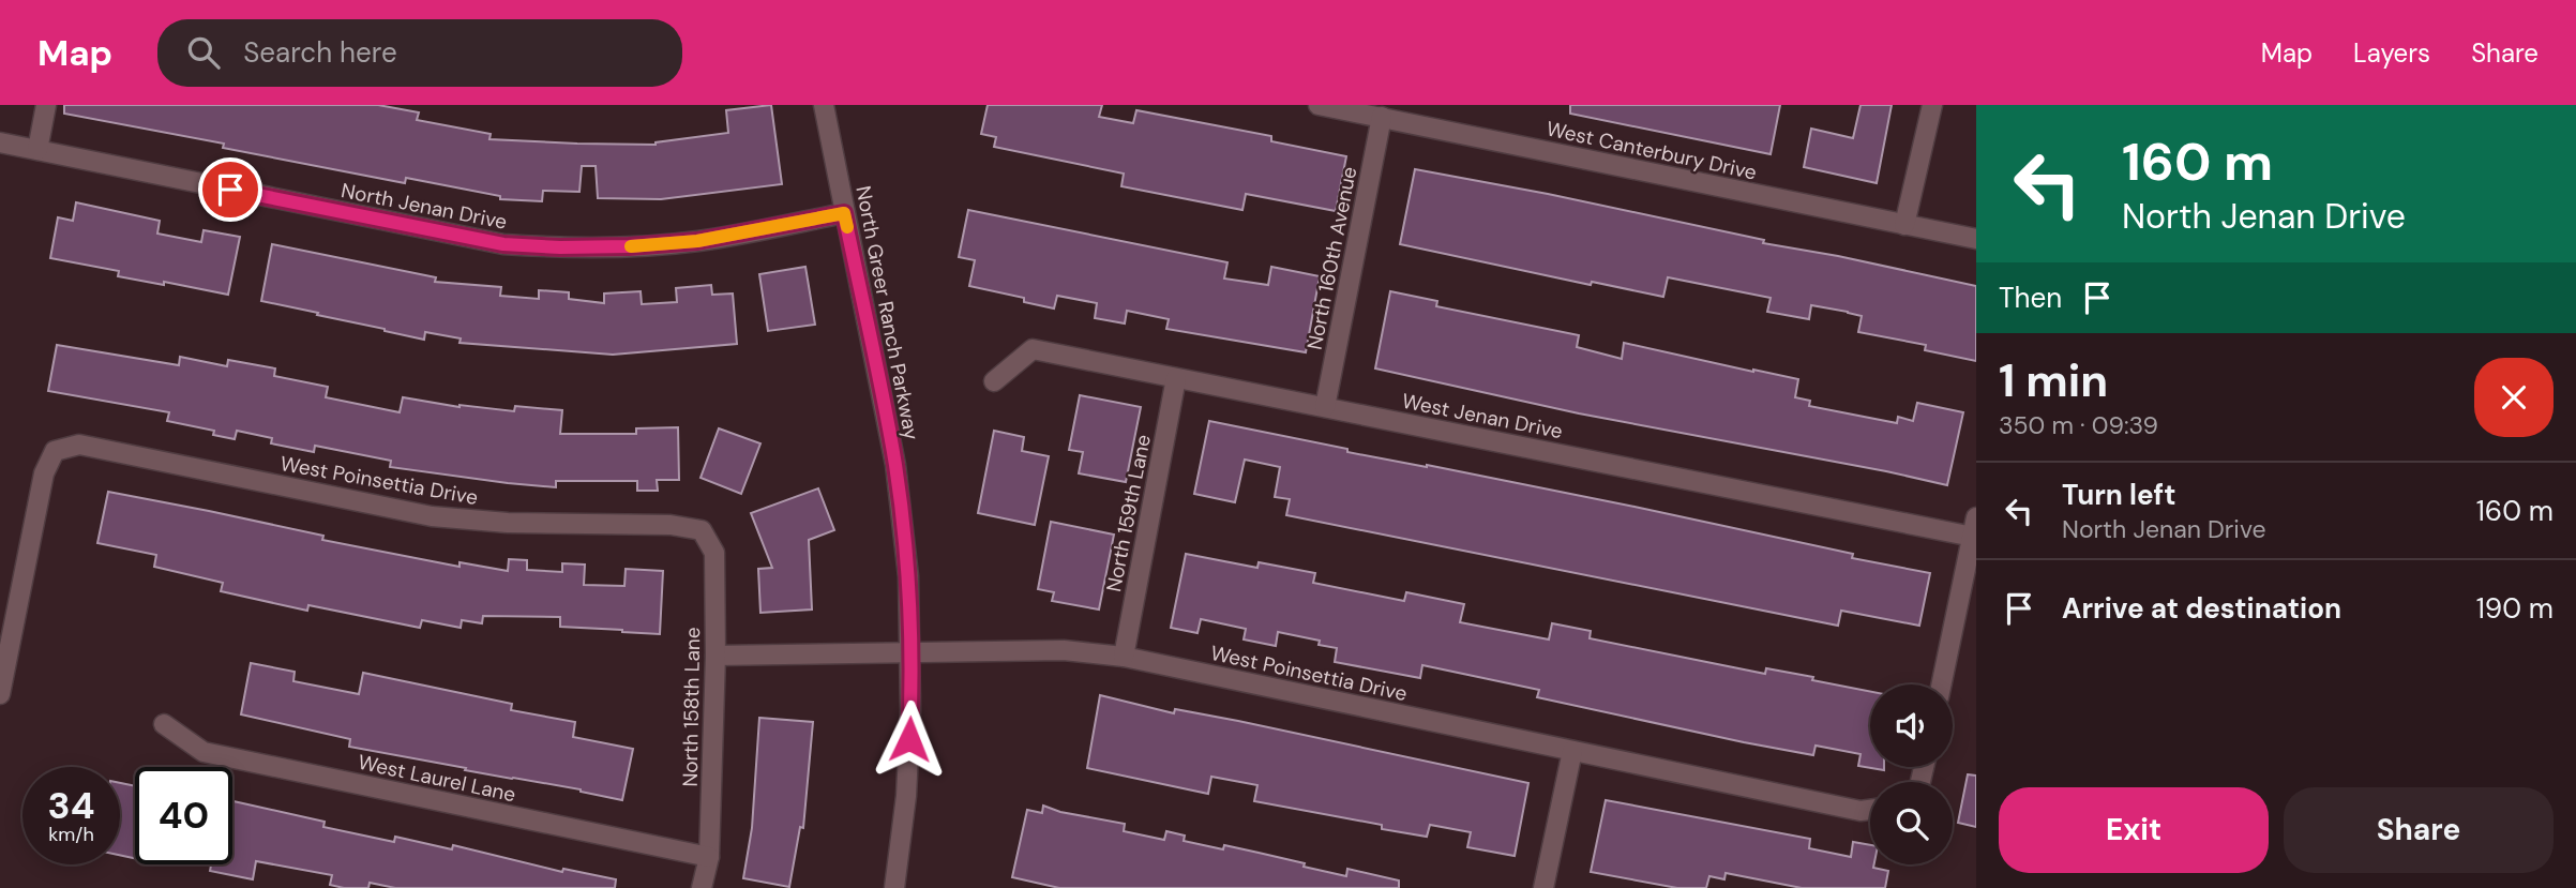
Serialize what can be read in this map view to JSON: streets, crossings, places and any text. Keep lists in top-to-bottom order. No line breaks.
{"streets":{"street":["West Canterbury Drive","North Jenan Drive","North 160th Avenue","North Greer Ranch Parkway","West Jenan Drive","West Poinsettia Drive","North 159th Lane","North 158th Lane","West Laurel Lane"]},"crossings":[["West Canterbury Drive","North 160th Avenue"],["North Jenan Drive","North Greer Ranch Parkway"],["North 160th Avenue","West Jenan Drive"],["North Greer Ranch Parkway","West Poinsettia Drive"],["West Jenan Drive","North 159th Lane"],["West Poinsettia Drive","North 159th Lane"],["West Poinsettia Drive","North 158th Lane"],["North 158th Lane","West Laurel Lane"]],"page":{"header":"Map","search":"Search here","nav":["Map","Layers","Share"],"turn":["160 m","North Jenan Drive"],"then":"Then","heading":["1 min","350 m · 09:39"],"list":[{"name":"Turn left","note":"North Jenan Drive","value":"160 m"},{"name":"Arrive at destination","value":"190 m"}],"speed":"34 km/h","limit":"40","buttons":["Exit","Share"]}}
